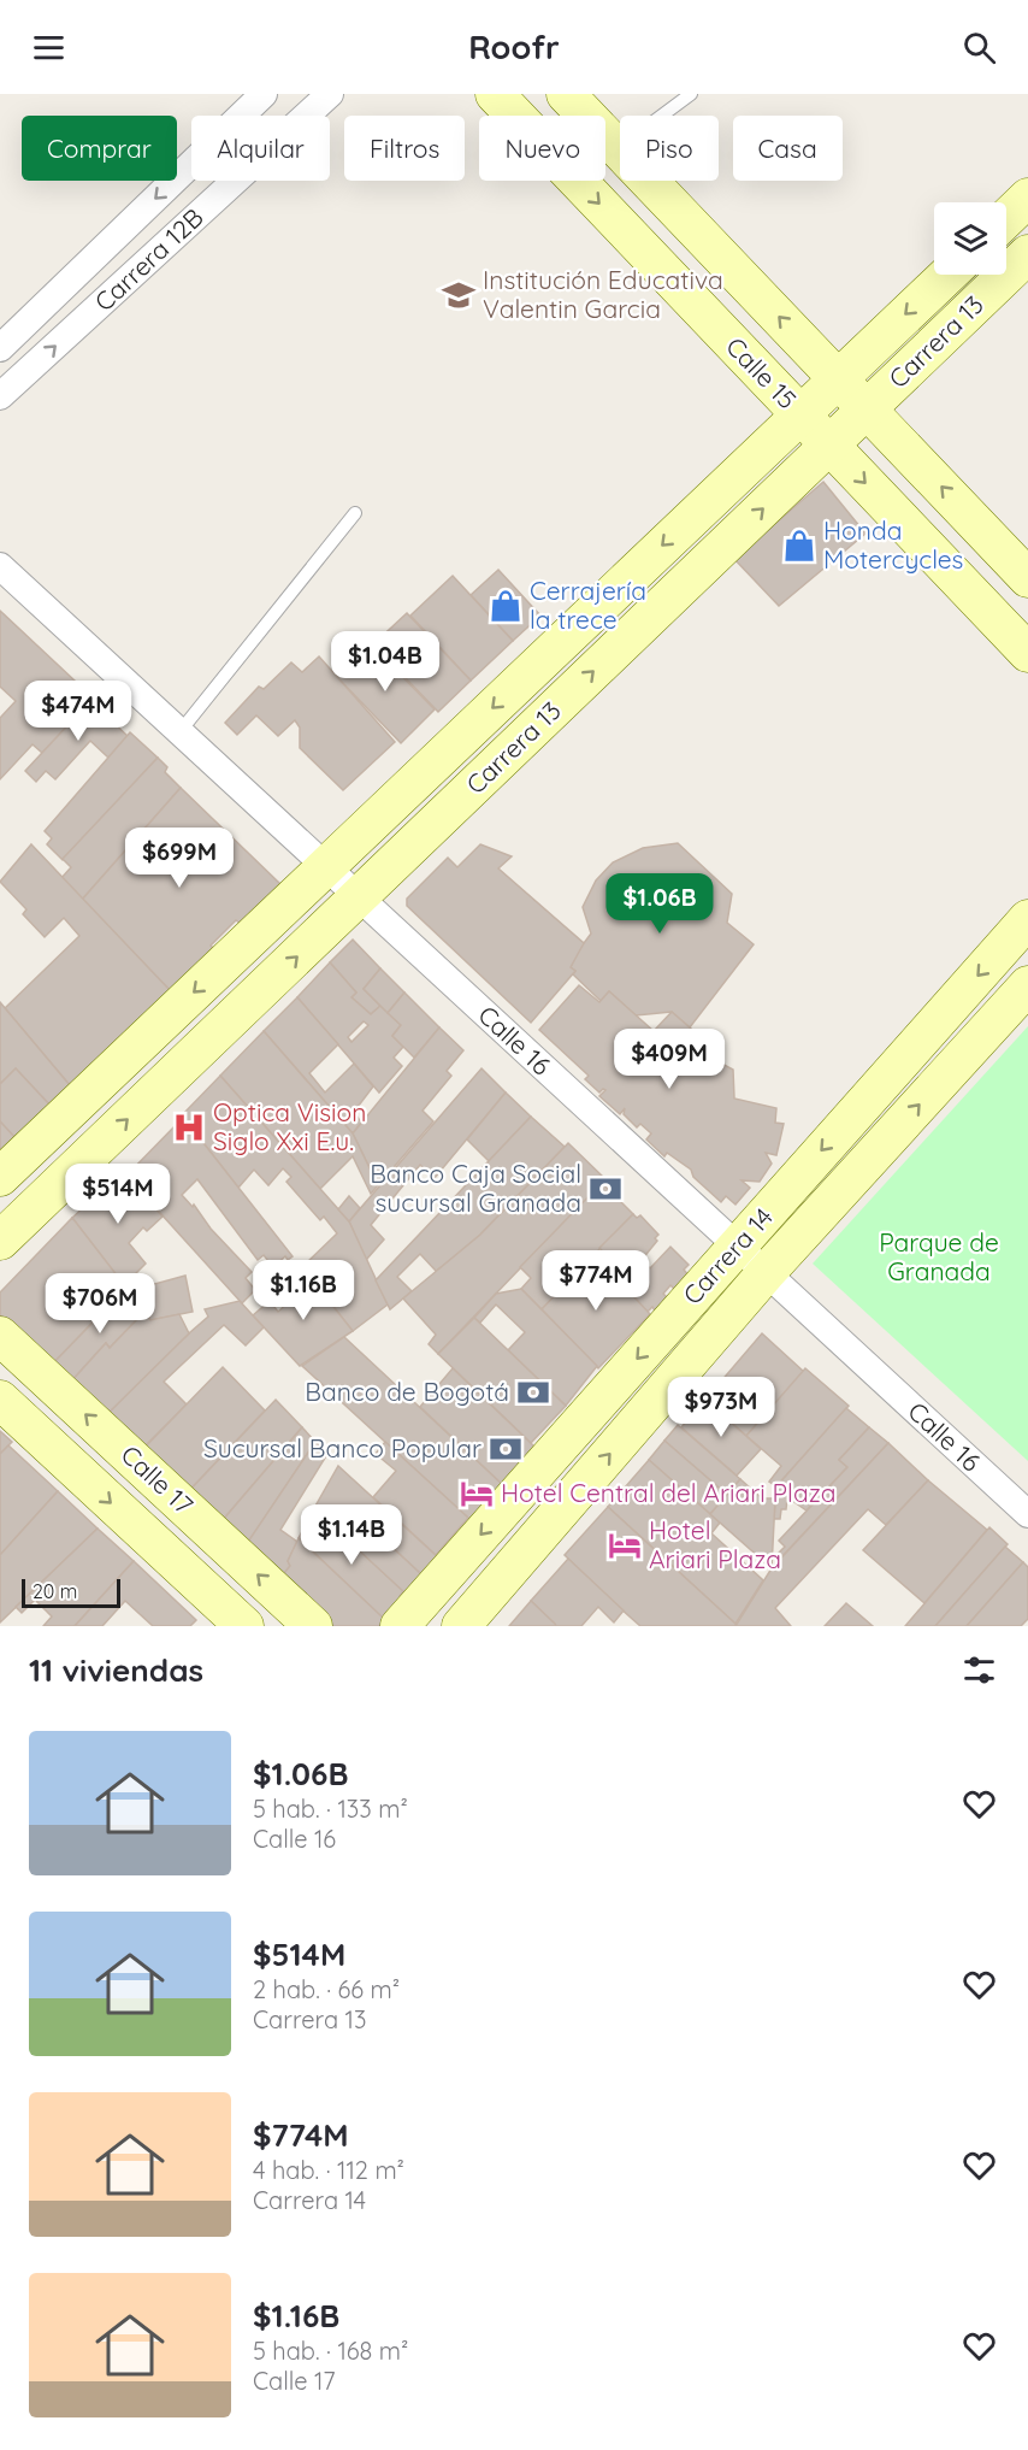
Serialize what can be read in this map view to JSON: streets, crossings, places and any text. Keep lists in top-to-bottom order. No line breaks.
{"streets":{"street":["Carrera 12B","Carrera 13","Calle 15","Calle 16","Carrera 14","Calle 17"]},"crossings":[["Carrera 13","Calle 15"],["Carrera 13","Calle 16"],["Calle 16","Carrera 14"]],"parks":["Parque de Granada"],"places":{"school or university":["Institución Educativa Valentin Garcia"],"shop":["Honda Motercycles","Cerrajería la trece"],"hospital":["Optica Vision Siglo Xxi E.u."],"bank":["Banco Caja Social sucursal Granada","Banco de Bogotá","Sucursal Banco Popular"],"hotel":["Hotel Central del Ariari Plaza","Hotel Ariari Plaza"]},"scale_bar":"20 m","page":{"header":"Roofr","chip":["Comprar","Alquilar","Filtros","Nuevo","Piso","Casa"],"price":["$1.04B","$474M","$699M","$1.06B","$409M","$514M","$774M","$1.16B","$706M","$973M","$1.14B"],"scale":"20 m","heading":"11 viviendas","list":[{"name":"$1.06B","note":"5 hab. · 133 m² · Calle 16"},{"name":"$514M","note":"2 hab. · 66 m² · Carrera 13"},{"name":"$774M","note":"4 hab. · 112 m² · Carrera 14"},{"name":"$1.16B","note":"5 hab. · 168 m² · Calle 17"}]}}
